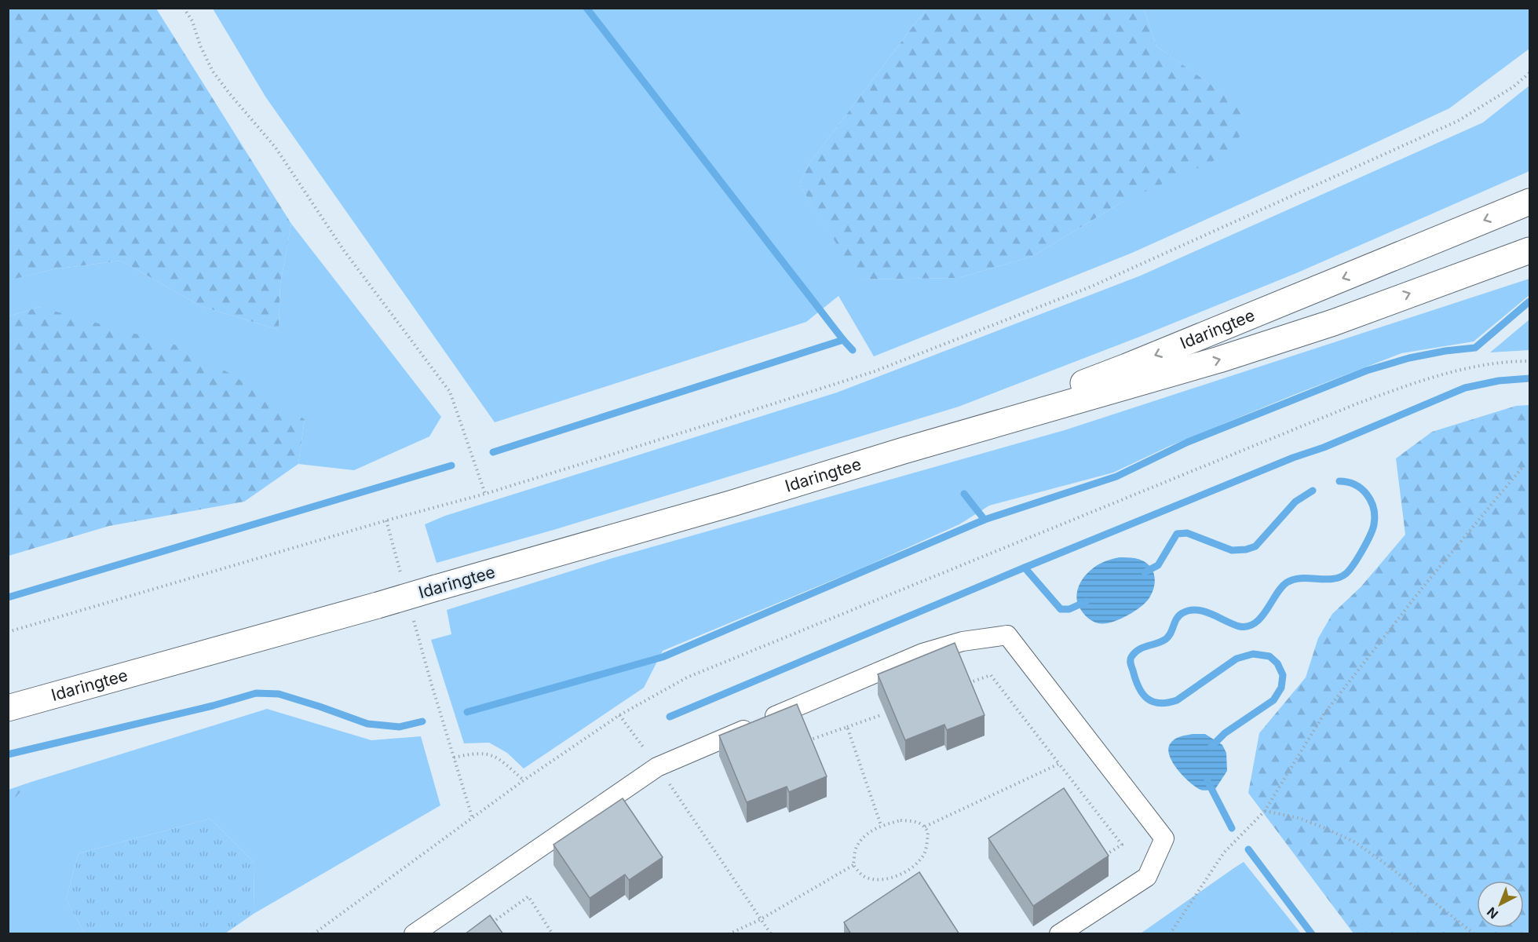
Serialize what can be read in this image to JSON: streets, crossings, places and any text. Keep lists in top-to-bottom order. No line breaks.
{"streets":{"main road":["Idaringtee"]},"north":"bottom left"}
